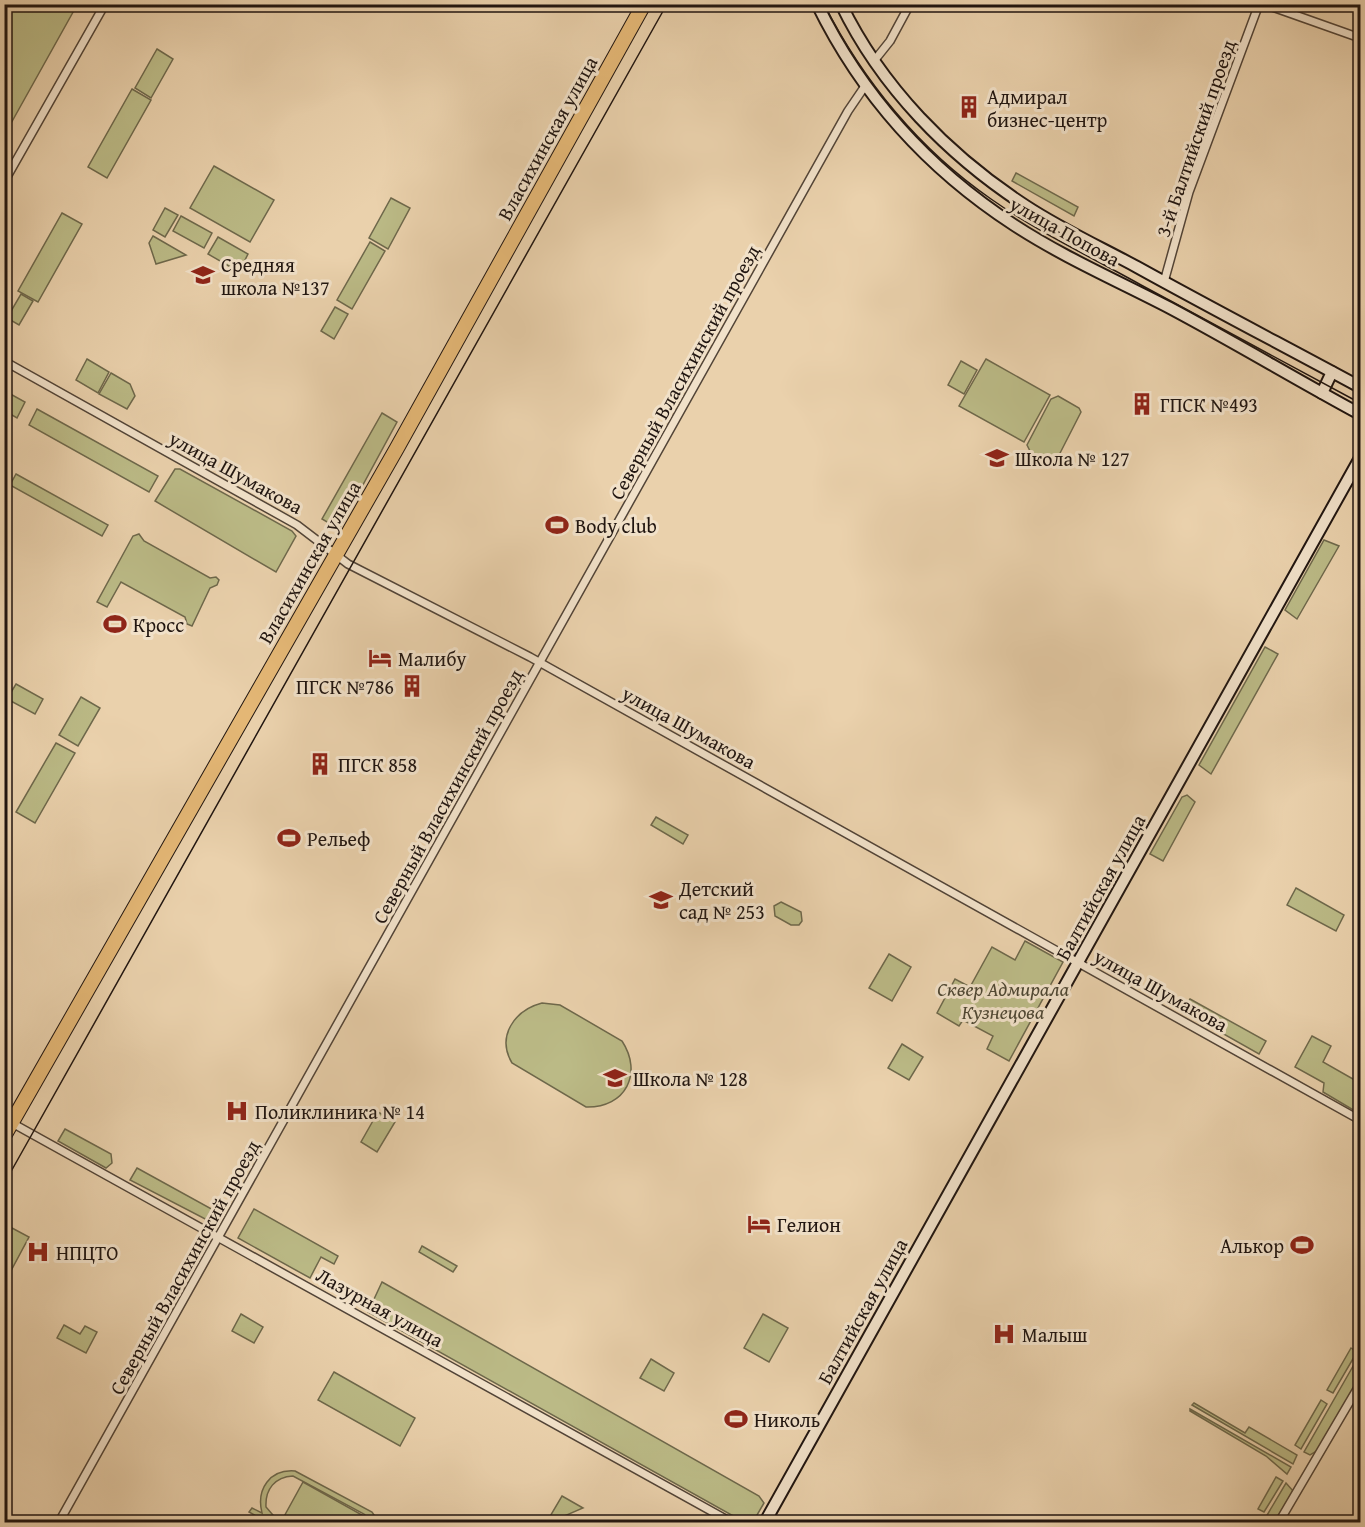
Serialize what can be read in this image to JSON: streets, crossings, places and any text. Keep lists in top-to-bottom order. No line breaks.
{"streets":{"highway":["Власихинская улица"],"main road":["улица Попова","Балтийская улица"],"street":["3-й Балтийский проезд","Северный Власихинский проезд","улица Шумакова","Лазурная улица"]},"crossings":[["Власихинская улица","улица Шумакова"],["Власихинская улица","Лазурная улица"],["3-й Балтийский проезд","улица Попова"],["улица Попова","Северный Власихинский проезд"],["Северный Власихинский проезд","улица Шумакова"],["Северный Власихинский проезд","Лазурная улица"],["улица Шумакова","Балтийская улица"]],"parks":["Сквер Адмирала Кузнецова"],"places":{"building":["Адмирал бизнес-центр","ГПСК №493","ПГСК №786","ПГСК 858"],"school or university":["Средняя школа №137","Школа № 127","Детский сад № 253","Школа № 128"],"sports":["Body club","Кросс","Рельеф","Алькор","Николь"],"hotel":["Малибу","Гелион"],"hospital":["Поликлиника № 14","НПЦТО","Малыш"]}}
